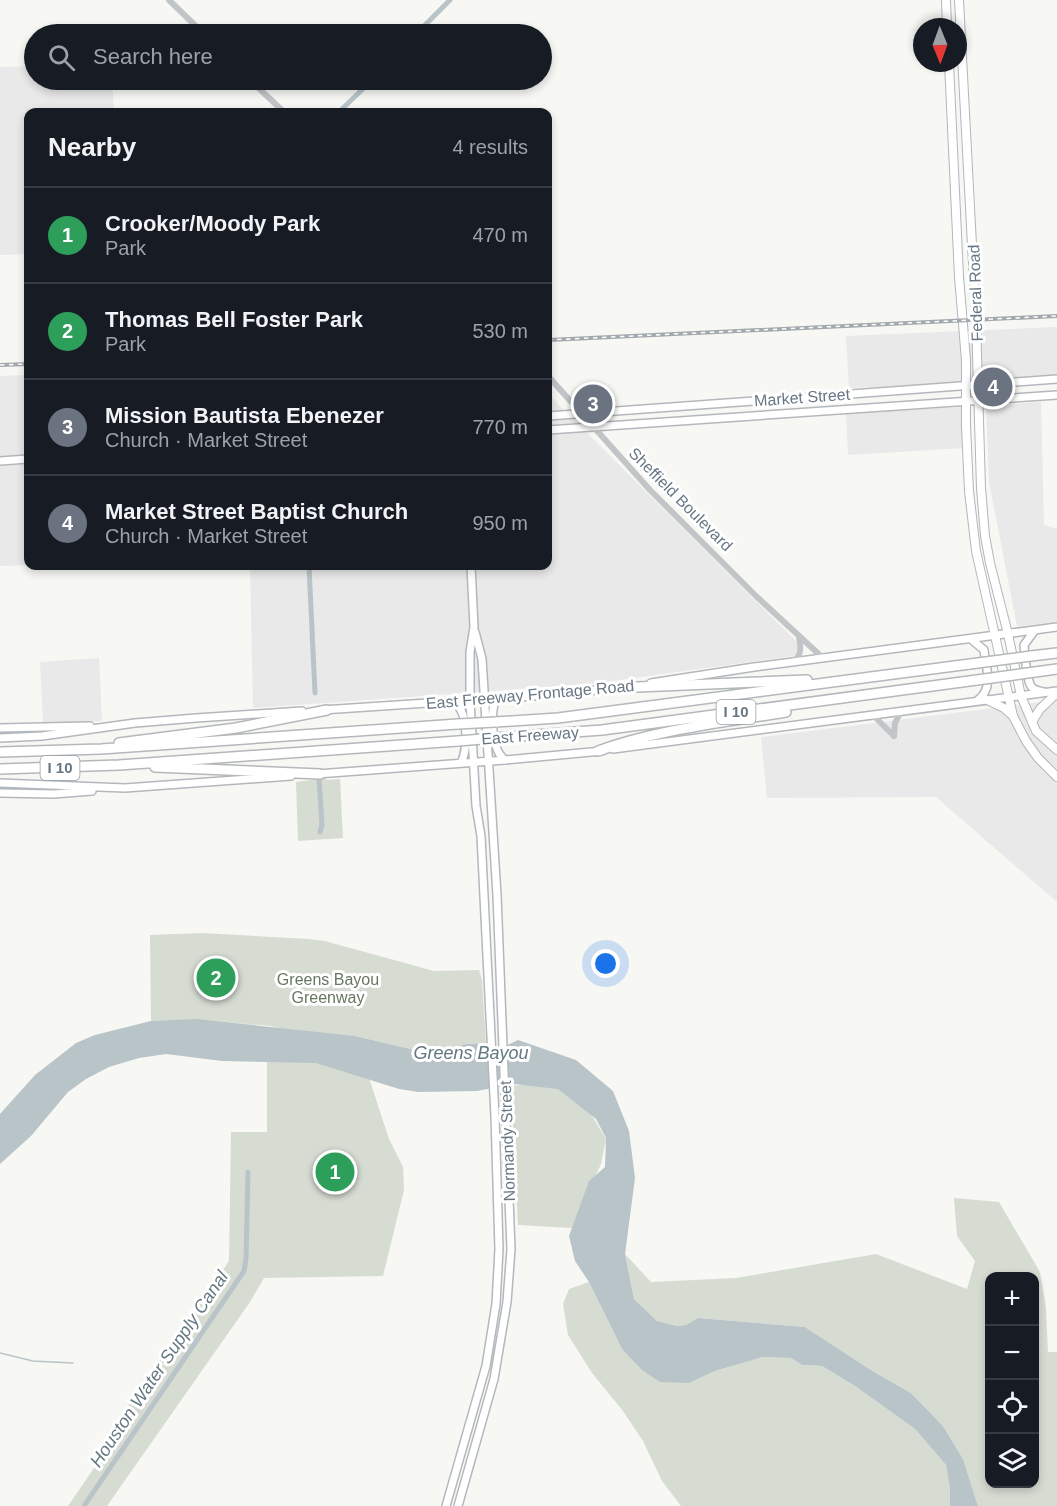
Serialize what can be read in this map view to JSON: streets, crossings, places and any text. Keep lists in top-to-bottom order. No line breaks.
{"streets":{"highway":["I 10","East Freeway"],"main road":["Federal Road","Market Street","East Freeway Frontage Road","Normandy Street"],"street":["Sheffield Boulevard"]},"crossings":[["Federal Road","Market Street"],["Federal Road","East Freeway Frontage Road"],["Market Street","Sheffield Boulevard"],["Sheffield Boulevard","East Freeway Frontage Road"],["East Freeway Frontage Road","Normandy Street"]],"water":["Greens Bayou","Houston Water Supply Canal"],"parks":["Greens Bayou Greenway"],"north":"bottom","page":{"search":"Search here","heading":["Nearby","4 results"],"list":[{"mark":"1","name":"Crooker/Moody Park","note":"Park","value":"470 m"},{"mark":"2","name":"Thomas Bell Foster Park","note":"Park","value":"530 m"},{"mark":"3","name":"Mission Bautista Ebenezer","note":"Church · Market Street","value":"770 m"},{"mark":"4","name":"Market Street Baptist Church","note":"Church · Market Street","value":"950 m"}],"pins":["4","3","2","1"],"map_buttons":["+","−"]}}
